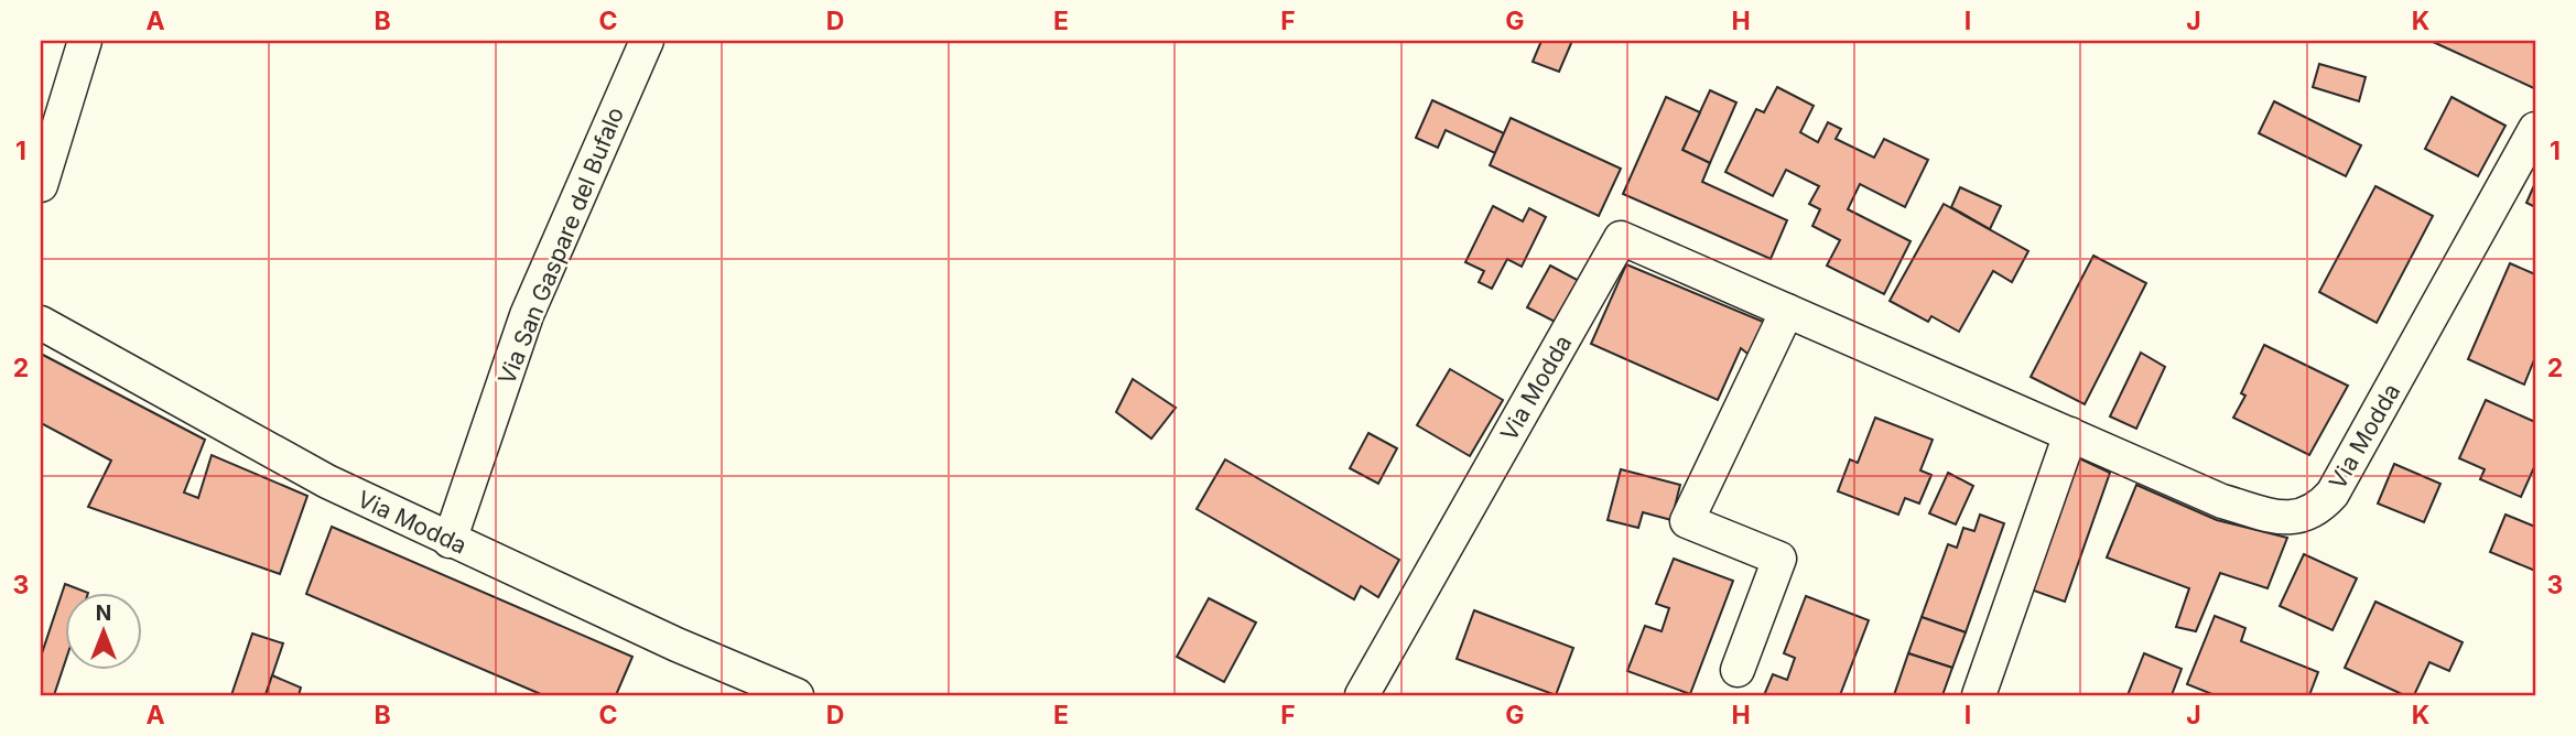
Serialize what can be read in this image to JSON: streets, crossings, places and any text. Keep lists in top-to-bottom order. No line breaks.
{"streets":{"street":["Via San Gaspare del Bufalo","Via Modda"]},"crossings":[["Via San Gaspare del Bufalo","Via Modda"]],"north":"top","grid":{"columns":["A","B","C","D","E","F","G","H","I","J","K"],"rows":["1","2","3"]}}
